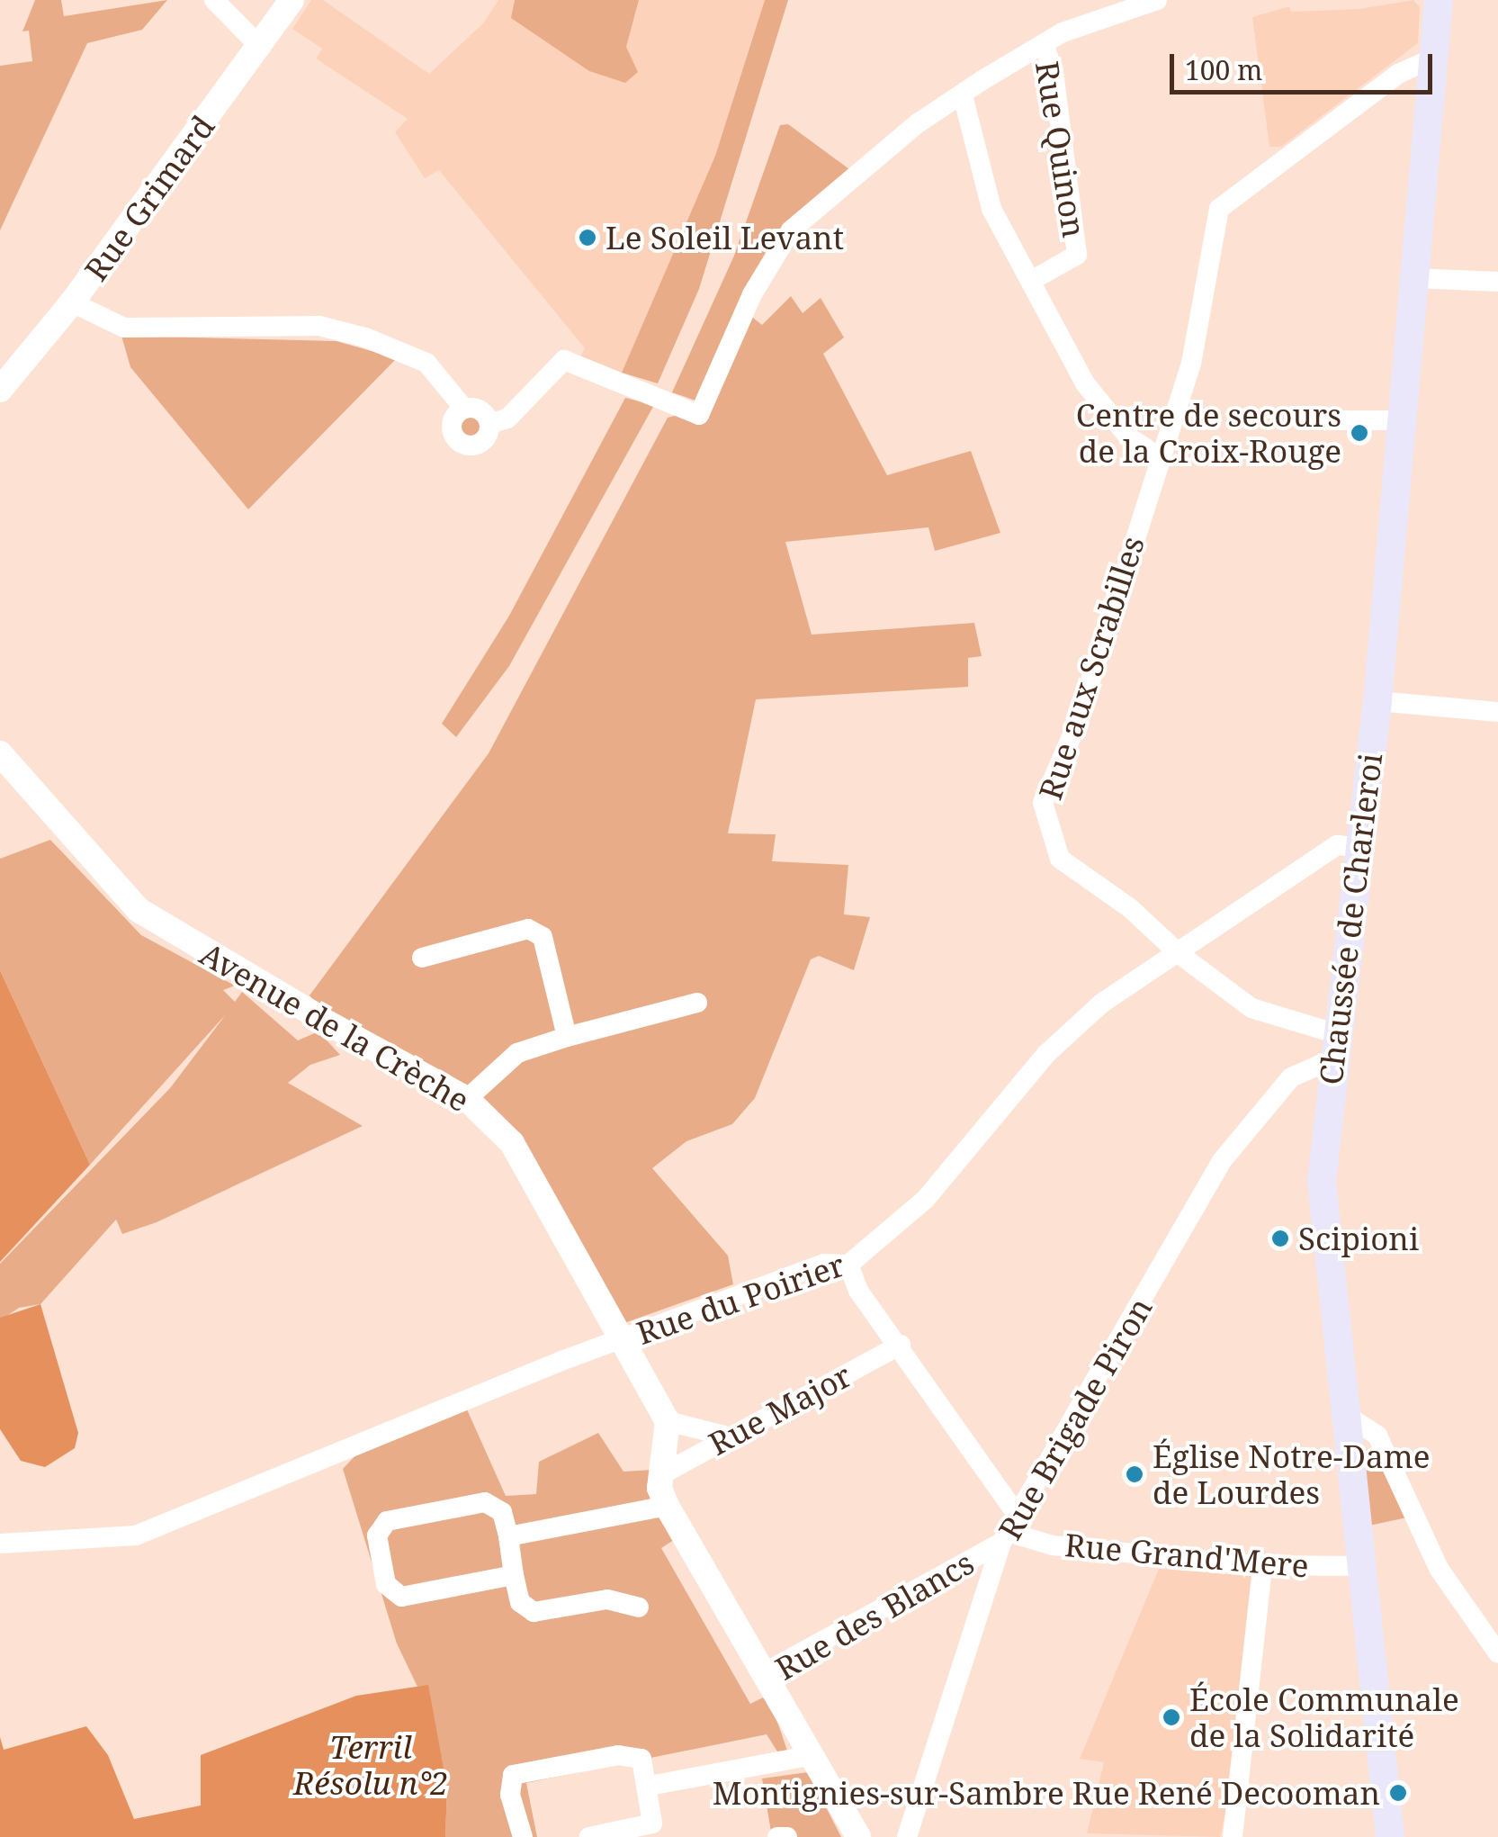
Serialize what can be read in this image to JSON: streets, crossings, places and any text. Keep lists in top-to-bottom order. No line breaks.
{"streets":{"main road":["Chaussée de Charleroi"],"street":["Rue Quinon","Rue Grimard","Rue aux Scrabilles","Avenue de la Crèche","Rue du Poirier","Rue Major","Rue Brigade Piron","Rue Grand'Mere","Rue des Blancs"]},"crossings":[["Rue aux Scrabilles","Chaussée de Charleroi"],["Rue aux Scrabilles","Rue du Poirier"],["Rue aux Scrabilles","Rue Brigade Piron"],["Chaussée de Charleroi","Rue du Poirier"],["Chaussée de Charleroi","Rue Brigade Piron"],["Chaussée de Charleroi","Rue Grand'Mere"],["Avenue de la Crèche","Rue du Poirier"],["Rue Brigade Piron","Rue Grand'Mere"],["Rue Brigade Piron","Rue des Blancs"],["Rue Grand'Mere","Rue des Blancs"]],"parks":["Terril Résolu n°2"],"places":["Le Soleil Levant","Centre de secours de la Croix-Rouge","Scipioni","Église Notre-Dame de Lourdes","École Communale de la Solidarité","Montignies-sur-Sambre Rue René Decooman"],"scale_bar":"100 m"}
